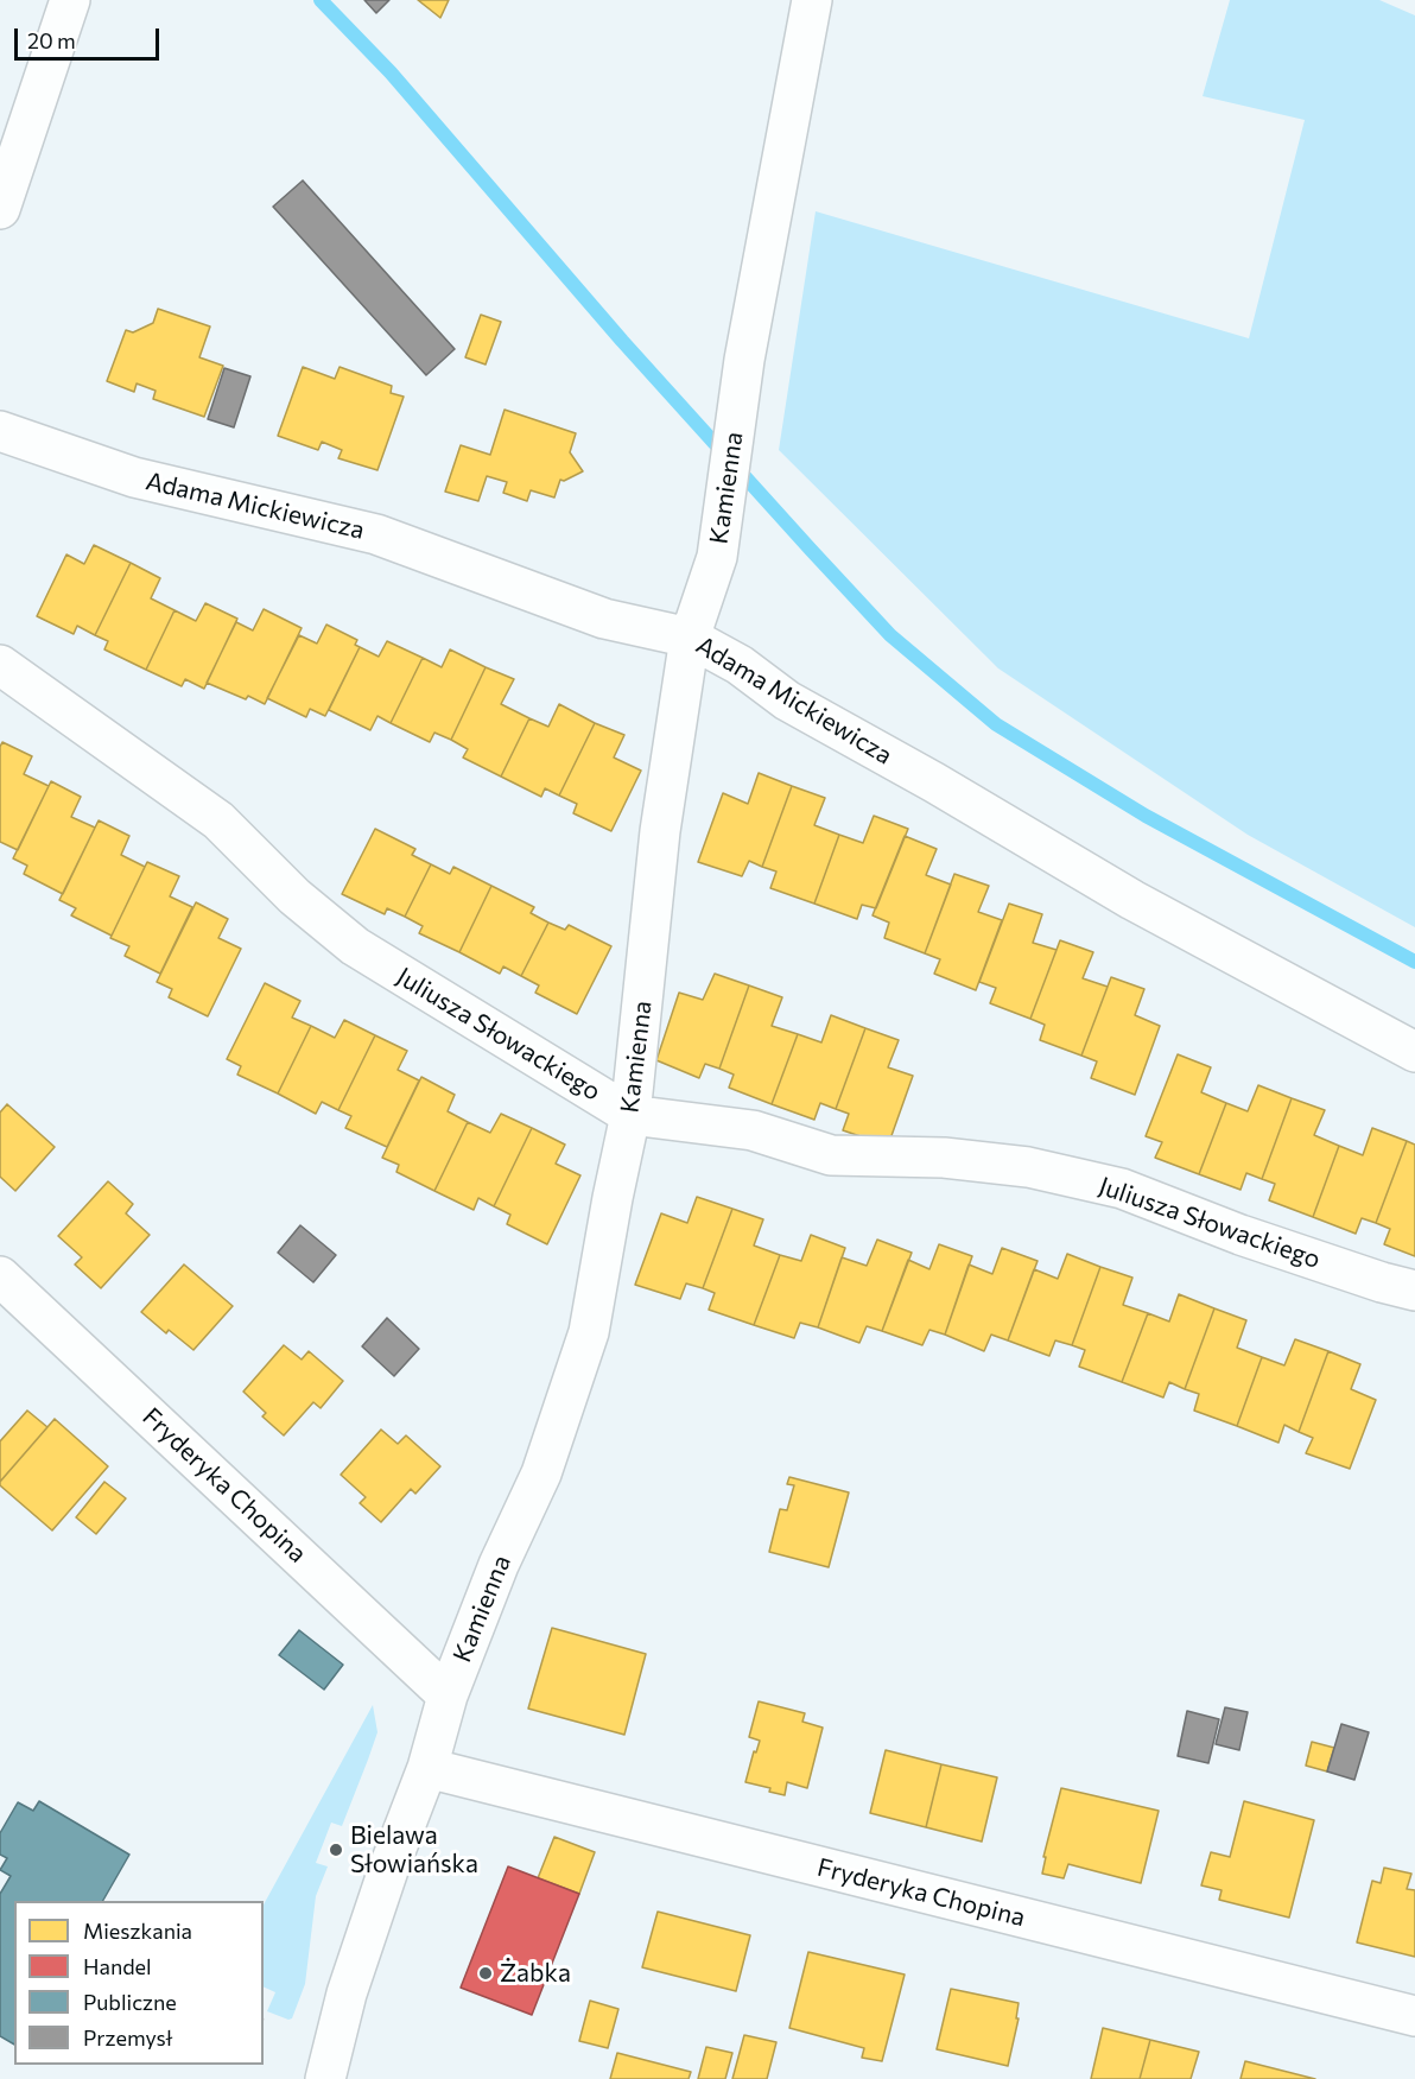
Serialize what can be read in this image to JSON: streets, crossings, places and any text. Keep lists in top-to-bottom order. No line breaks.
{"streets":{"street":["Kamienna","Adama Mickiewicza","Juliusza Słowackiego","Fryderyka Chopina"]},"crossings":[["Kamienna","Adama Mickiewicza"],["Kamienna","Juliusza Słowackiego"],["Kamienna","Fryderyka Chopina"]],"places":["Bielawa Słowiańska","Żabka"],"legend":["Mieszkania","Handel","Publiczne","Przemysł"],"scale_bar":"20 m"}
